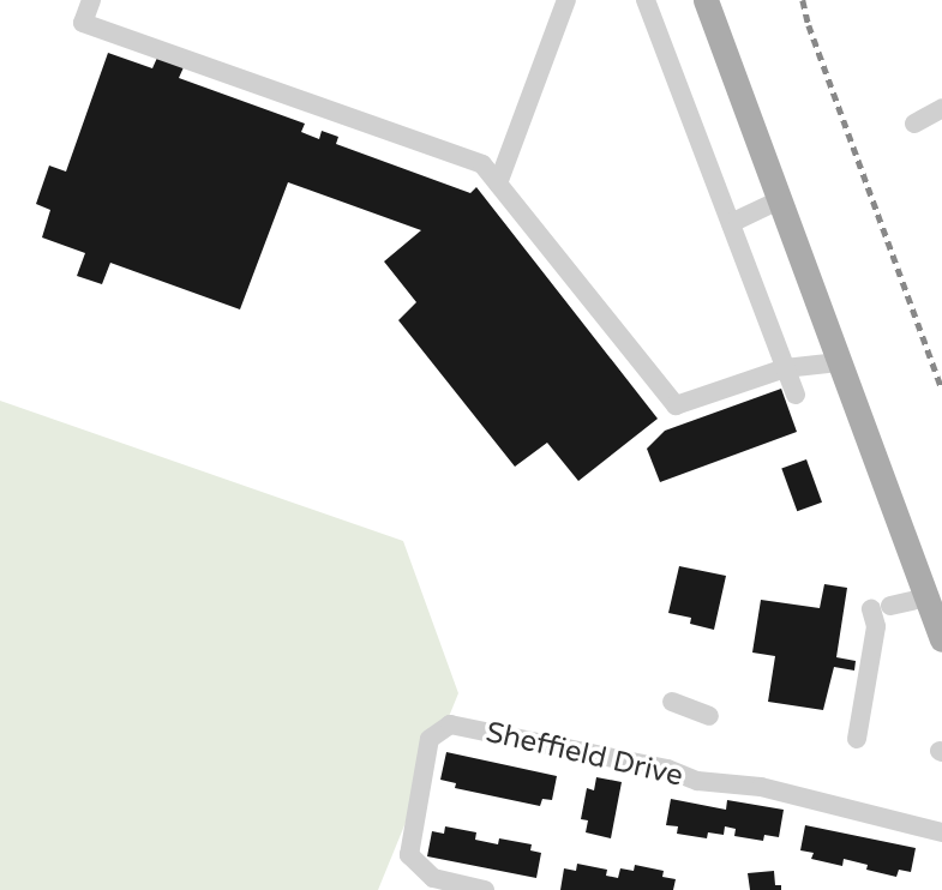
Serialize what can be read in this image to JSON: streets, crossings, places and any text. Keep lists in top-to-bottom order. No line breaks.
{"streets":{"street":["Sheffield Drive"]}}
